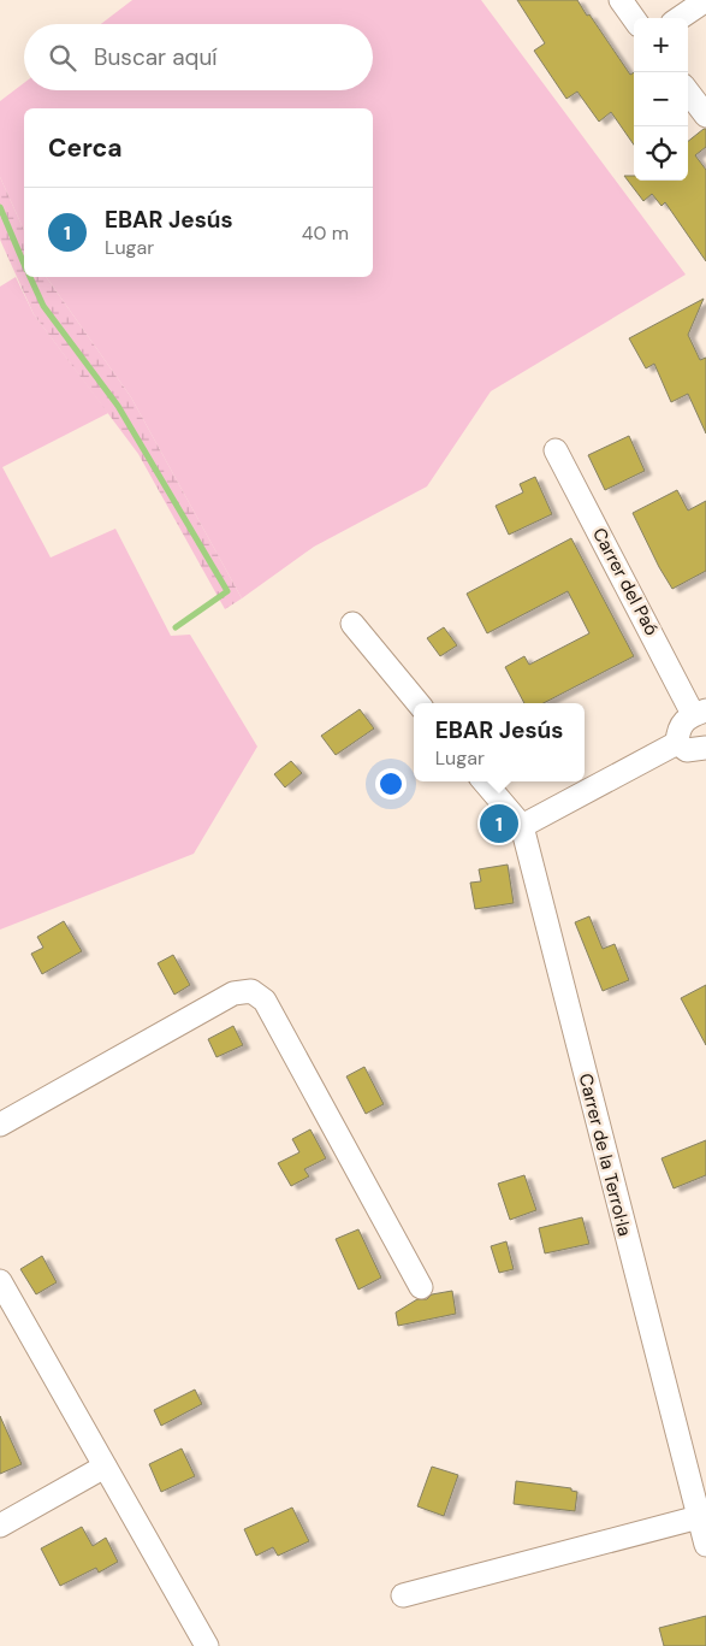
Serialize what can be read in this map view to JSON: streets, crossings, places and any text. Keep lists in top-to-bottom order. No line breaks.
{"streets":{"street":["Carrer del Paó","Carrer de la Terrol·la"]},"page":{"map_buttons":["+","−"],"search":"Buscar aquí","heading":"Cerca","list":[{"mark":"1","name":"EBAR Jesús","note":"Lugar","value":"40 m"}],"popup":["EBAR Jesús","Lugar"],"pins":"1"}}
